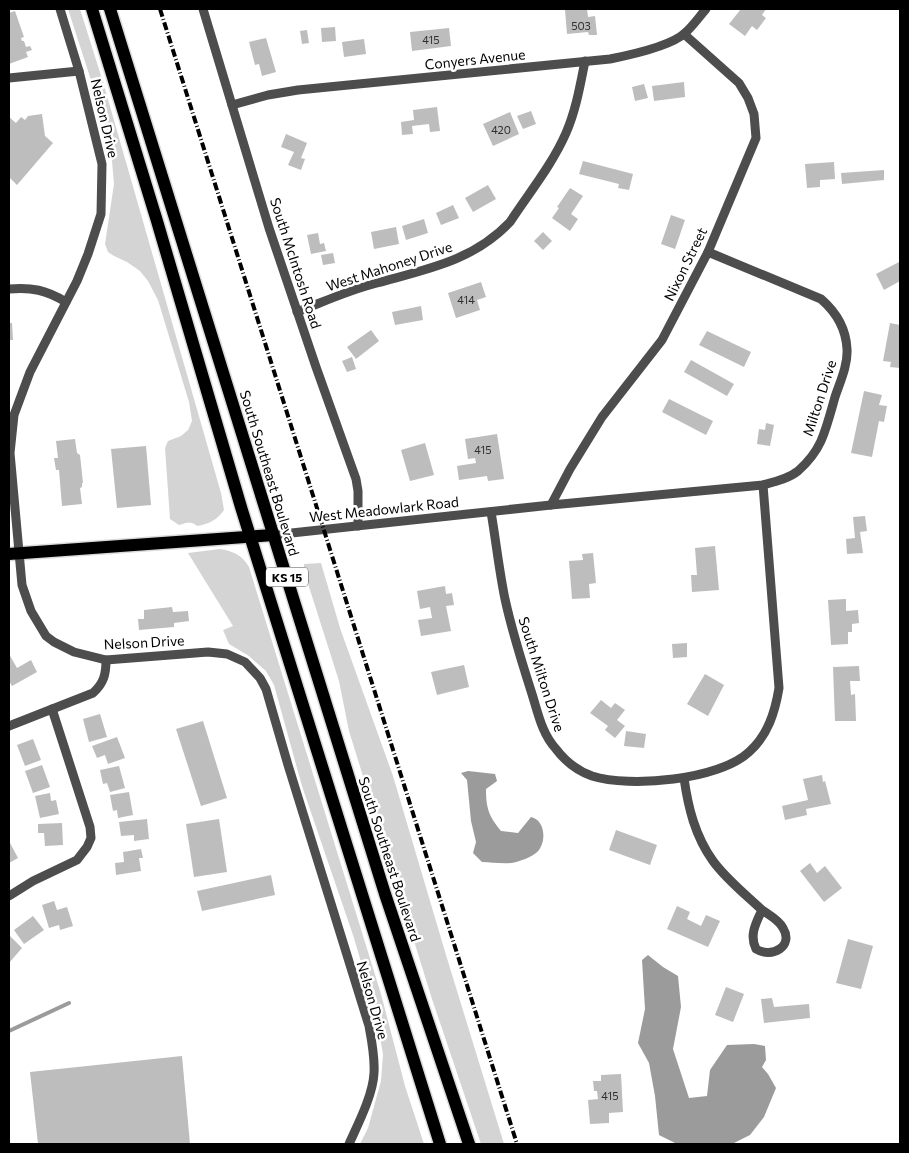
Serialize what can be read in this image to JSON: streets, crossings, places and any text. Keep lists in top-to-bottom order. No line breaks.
{"streets":{"main road":["South Southeast Boulevard","West Meadowlark Road","KS 15"],"street":["Conyers Avenue","Nelson Drive","South McIntosh Road","Nixon Street","West Mahoney Drive","Milton Drive","South Milton Drive"]},"crossings":[["Conyers Avenue","South McIntosh Road"],["Conyers Avenue","Nixon Street"],["Conyers Avenue","West Mahoney Drive"],["Nelson Drive","West Meadowlark Road"],["South McIntosh Road","West Mahoney Drive"],["South McIntosh Road","West Meadowlark Road"],["Nixon Street","Milton Drive"],["Nixon Street","West Meadowlark Road"],["Milton Drive","West Meadowlark Road"],["Milton Drive","South Milton Drive"],["South Southeast Boulevard","West Meadowlark Road"],["West Meadowlark Road","KS 15"],["West Meadowlark Road","South Milton Drive"]],"house_numbers":["503","415","420","414","415","415"]}
